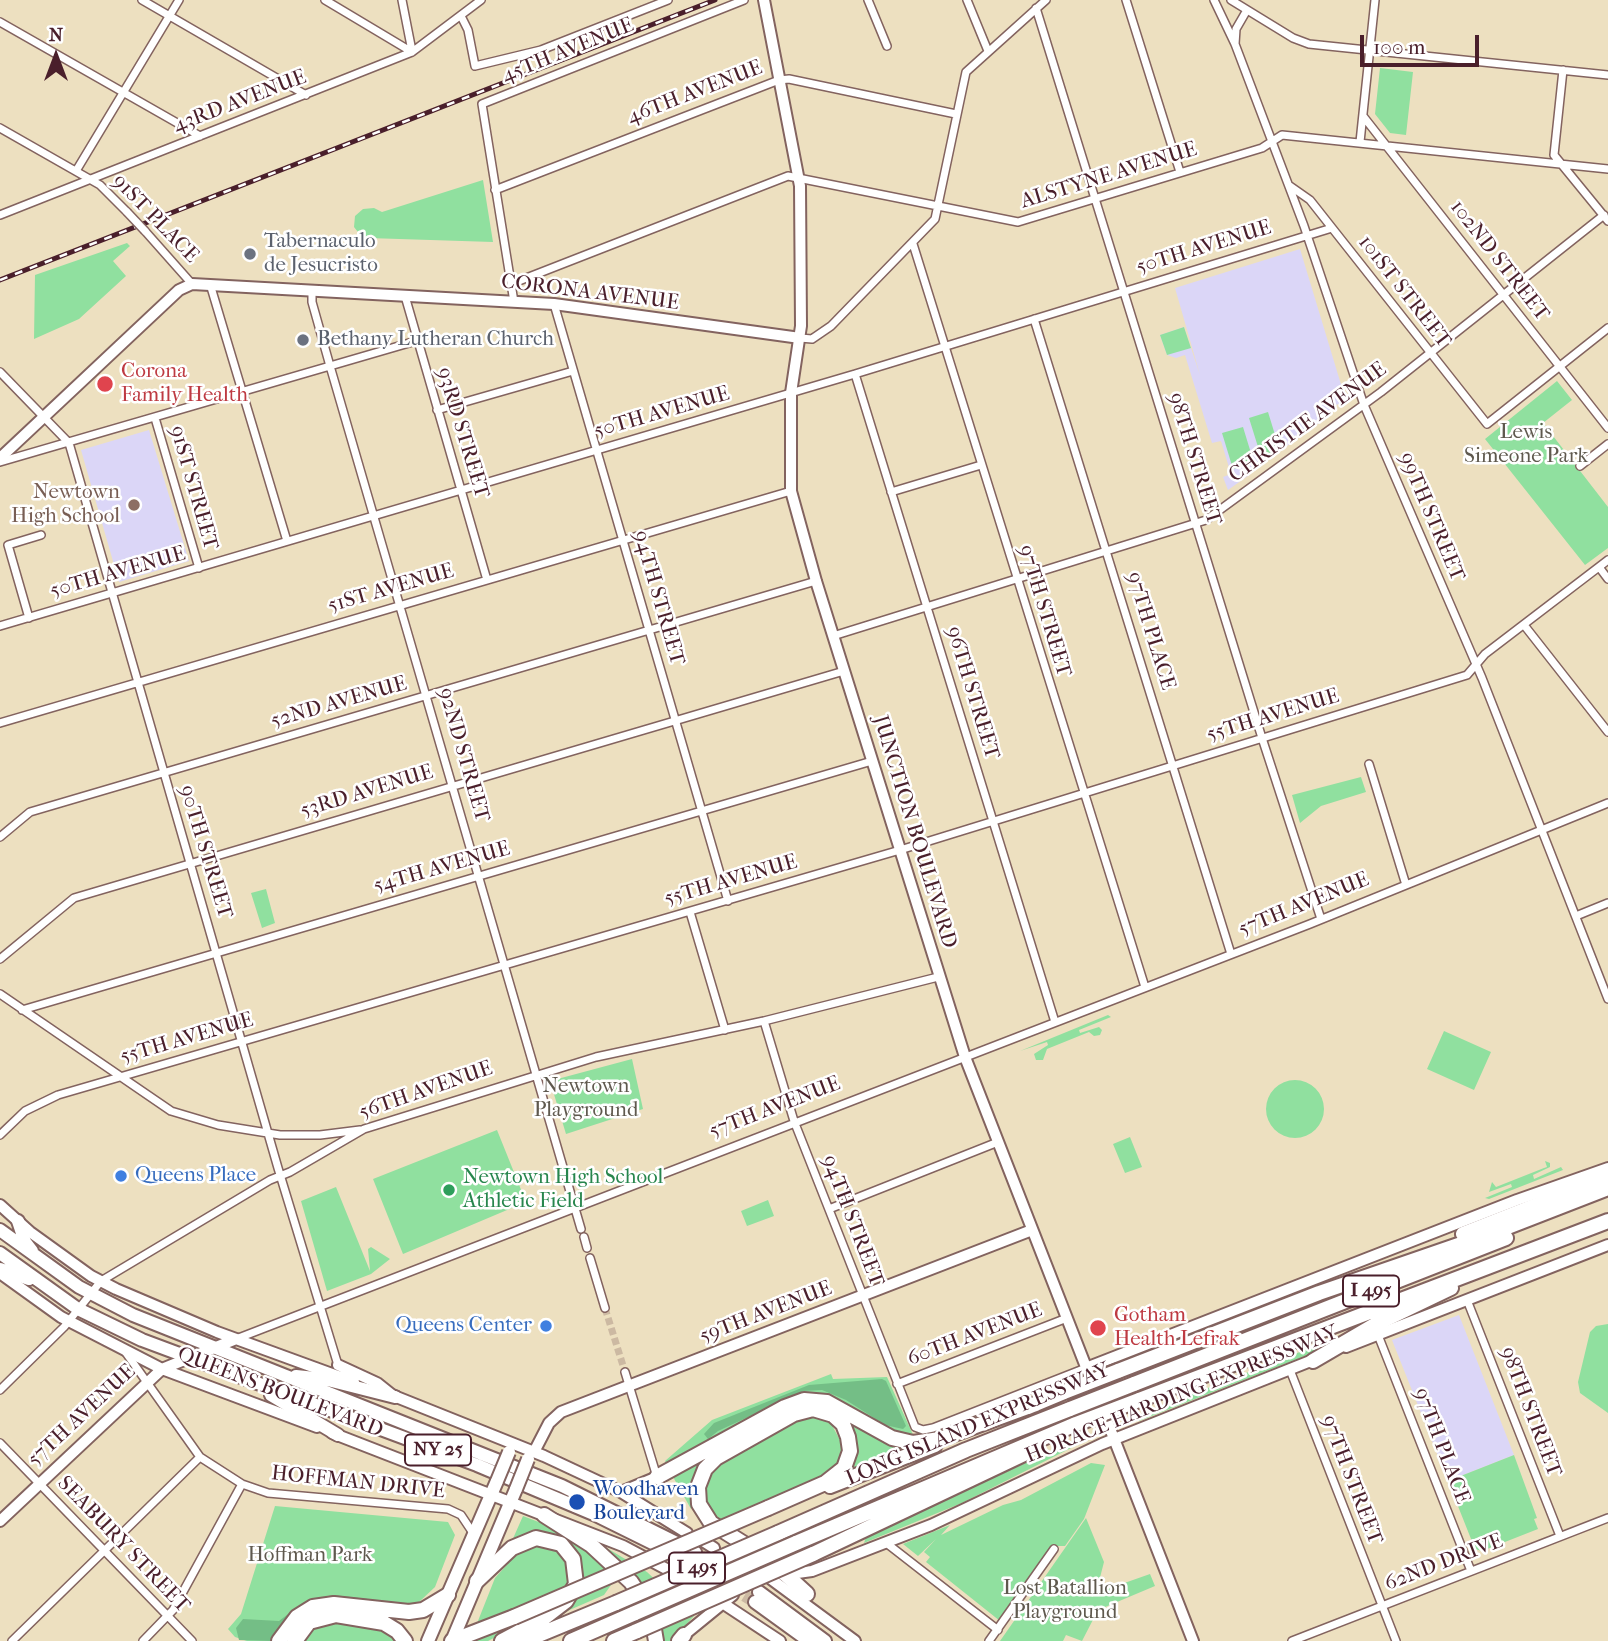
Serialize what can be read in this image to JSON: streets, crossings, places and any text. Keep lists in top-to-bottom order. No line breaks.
{"streets":{"highway":["I 495","LONG ISLAND EXPRESSWAY"],"main road":["QUEENS BOULEVARD","NY 25"],"street":["45TH AVENUE","46TH AVENUE","43RD AVENUE","ALSTYNE AVENUE","91ST PLACE","50TH AVENUE","102ND STREET","101ST STREET","CORONA AVENUE","CHRISTIE AVENUE","93RD STREET","98TH STREET","91ST STREET","99TH STREET","51ST AVENUE","94TH STREET","97TH STREET","97TH PLACE","96TH STREET","52ND AVENUE","55TH AVENUE","92ND STREET","53RD AVENUE","JUNCTION BOULEVARD","90TH STREET","54TH AVENUE","57TH AVENUE","56TH AVENUE","59TH AVENUE","60TH AVENUE","HORACE HARDING EXPRESSWAY","HOFFMAN DRIVE","SEABURY STREET","62ND DRIVE"]},"crossings":[["45TH AVENUE","46TH AVENUE"],["46TH AVENUE","CORONA AVENUE"],["46TH AVENUE","JUNCTION BOULEVARD"],["43RD AVENUE","91ST PLACE"],["ALSTYNE AVENUE","102ND STREET"],["ALSTYNE AVENUE","CORONA AVENUE"],["ALSTYNE AVENUE","98TH STREET"],["ALSTYNE AVENUE","99TH STREET"],["ALSTYNE AVENUE","JUNCTION BOULEVARD"],["91ST PLACE","50TH AVENUE"],["91ST PLACE","CORONA AVENUE"],["50TH AVENUE","101ST STREET"],["50TH AVENUE","93RD STREET"],["50TH AVENUE","98TH STREET"],["50TH AVENUE","91ST STREET"],["50TH AVENUE","99TH STREET"],["50TH AVENUE","94TH STREET"],["50TH AVENUE","97TH STREET"],["50TH AVENUE","97TH PLACE"],["50TH AVENUE","96TH STREET"],["50TH AVENUE","92ND STREET"],["50TH AVENUE","JUNCTION BOULEVARD"],["50TH AVENUE","90TH STREET"],["102ND STREET","101ST STREET"],["102ND STREET","CHRISTIE AVENUE"],["101ST STREET","CHRISTIE AVENUE"],["101ST STREET","99TH STREET"],["CORONA AVENUE","93RD STREET"],["CORONA AVENUE","98TH STREET"],["CORONA AVENUE","94TH STREET"],["CORONA AVENUE","97TH STREET"],["CORONA AVENUE","92ND STREET"],["CORONA AVENUE","JUNCTION BOULEVARD"],["CHRISTIE AVENUE","98TH STREET"],["CHRISTIE AVENUE","99TH STREET"],["CHRISTIE AVENUE","97TH STREET"],["CHRISTIE AVENUE","97TH PLACE"],["CHRISTIE AVENUE","96TH STREET"],["CHRISTIE AVENUE","JUNCTION BOULEVARD"],["93RD STREET","51ST AVENUE"],["98TH STREET","55TH AVENUE"],["98TH STREET","57TH AVENUE"],["98TH STREET","HORACE HARDING EXPRESSWAY"],["98TH STREET","62ND DRIVE"],["99TH STREET","55TH AVENUE"],["99TH STREET","57TH AVENUE"],["51ST AVENUE","94TH STREET"],["51ST AVENUE","92ND STREET"],["51ST AVENUE","JUNCTION BOULEVARD"],["51ST AVENUE","90TH STREET"],["94TH STREET","52ND AVENUE"],["94TH STREET","55TH AVENUE"],["94TH STREET","53RD AVENUE"],["94TH STREET","JUNCTION BOULEVARD"],["94TH STREET","54TH AVENUE"],["94TH STREET","57TH AVENUE"],["94TH STREET","56TH AVENUE"],["94TH STREET","59TH AVENUE"],["94TH STREET","60TH AVENUE"],["97TH STREET","55TH AVENUE"],["97TH STREET","57TH AVENUE"],["97TH STREET","HORACE HARDING EXPRESSWAY"],["97TH STREET","62ND DRIVE"],["97TH PLACE","55TH AVENUE"],["97TH PLACE","57TH AVENUE"],["97TH PLACE","HORACE HARDING EXPRESSWAY"],["97TH PLACE","62ND DRIVE"],["96TH STREET","55TH AVENUE"],["96TH STREET","57TH AVENUE"],["52ND AVENUE","92ND STREET"],["52ND AVENUE","JUNCTION BOULEVARD"],["52ND AVENUE","90TH STREET"],["55TH AVENUE","92ND STREET"],["55TH AVENUE","JUNCTION BOULEVARD"],["55TH AVENUE","90TH STREET"],["92ND STREET","53RD AVENUE"],["92ND STREET","54TH AVENUE"],["92ND STREET","57TH AVENUE"],["92ND STREET","56TH AVENUE"],["53RD AVENUE","JUNCTION BOULEVARD"],["53RD AVENUE","90TH STREET"],["JUNCTION BOULEVARD","54TH AVENUE"],["JUNCTION BOULEVARD","57TH AVENUE"],["JUNCTION BOULEVARD","56TH AVENUE"],["JUNCTION BOULEVARD","59TH AVENUE"],["JUNCTION BOULEVARD","60TH AVENUE"],["JUNCTION BOULEVARD","HORACE HARDING EXPRESSWAY"],["90TH STREET","54TH AVENUE"],["90TH STREET","57TH AVENUE"],["90TH STREET","56TH AVENUE"],["57TH AVENUE","QUEENS BOULEVARD"],["57TH AVENUE","HOFFMAN DRIVE"],["57TH AVENUE","SEABURY STREET"],["56TH AVENUE","QUEENS BOULEVARD"],["59TH AVENUE","QUEENS BOULEVARD"],["QUEENS BOULEVARD","HORACE HARDING EXPRESSWAY"],["QUEENS BOULEVARD","HOFFMAN DRIVE"]],"parks":["Lewis Simeone Park","Newtown Playground","Hoffman Park","Lost Batallion Playground"],"places":["Tabernaculo de Jesucristo","Bethany Lutheran Church","Corona Family Health","Newtown High School","Queens Place","Newtown High School Athletic Field","Queens Center","Gotham Health Lefrak","Woodhaven Boulevard"],"scale_bar":"100 m","north":"top"}
